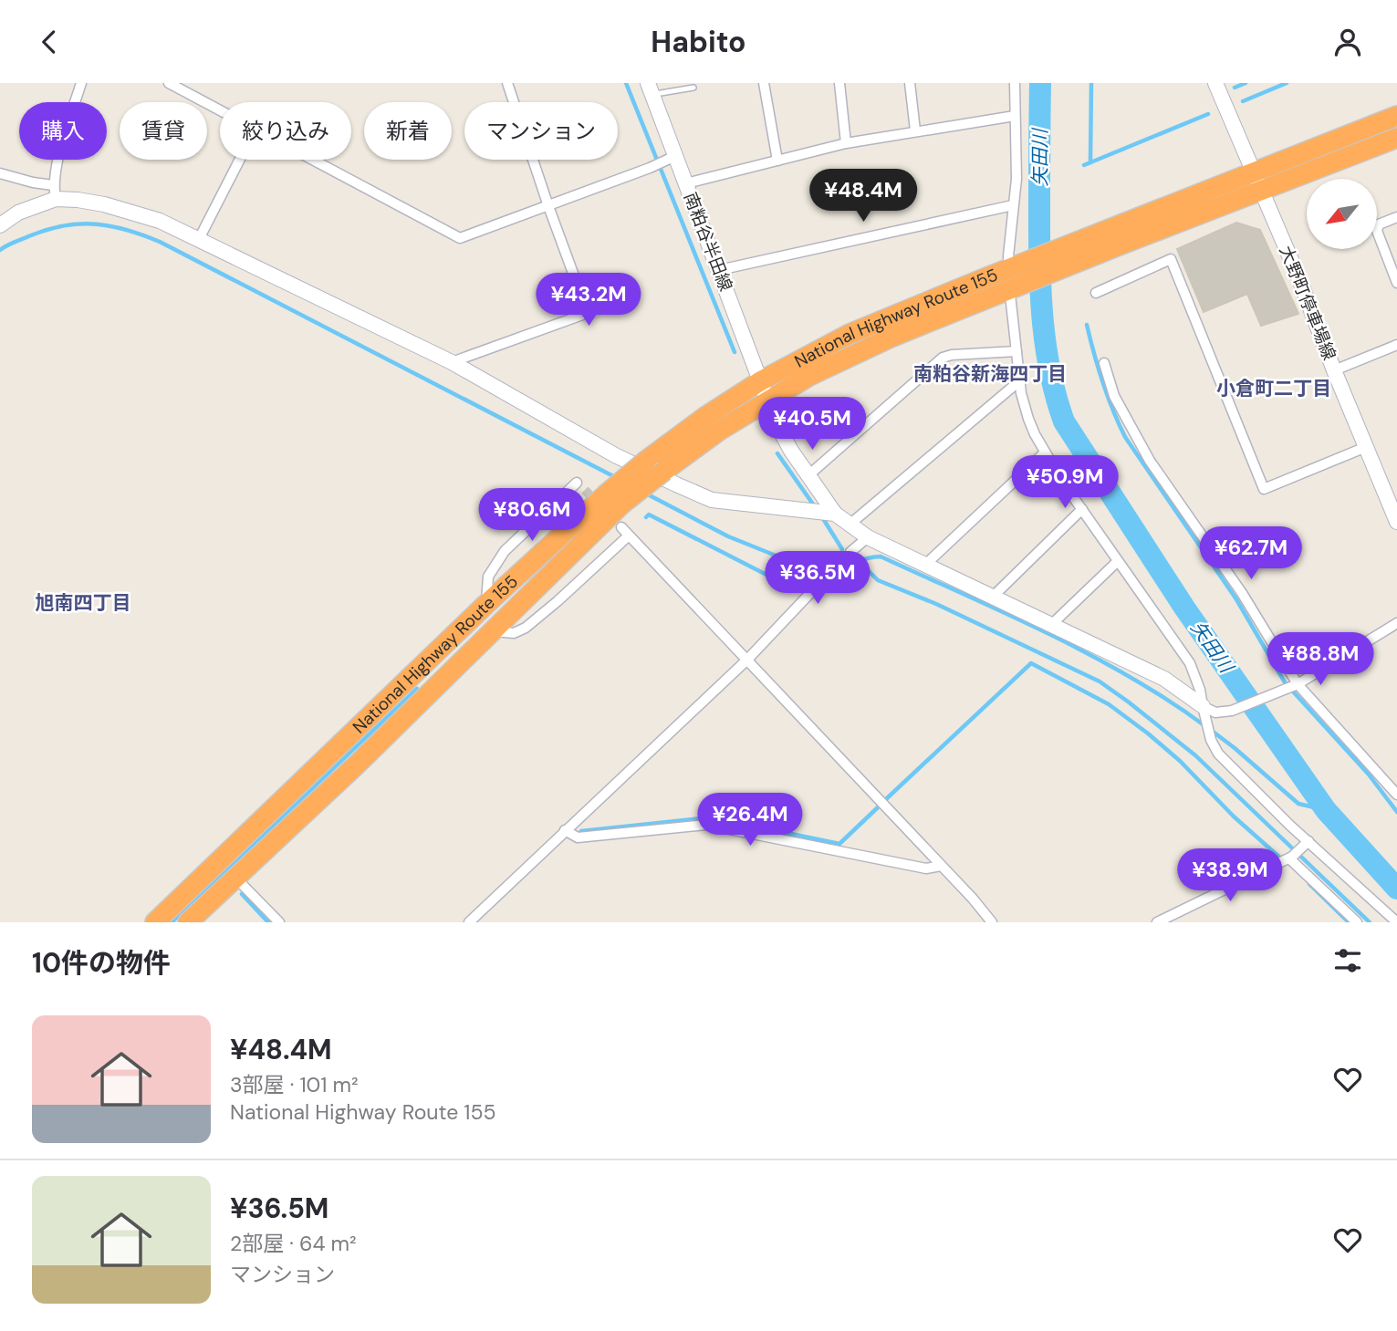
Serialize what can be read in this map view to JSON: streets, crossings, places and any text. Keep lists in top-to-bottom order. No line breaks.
{"streets":{"highway":["National Highway Route 155"],"street":["南粕谷半田線","大野町停車場線"]},"crossings":[["南粕谷半田線","National Highway Route 155"],["大野町停車場線","National Highway Route 155"]],"districts":["南粕谷新海四丁目","小倉町二丁目","旭南四丁目"],"water":["矢田川"],"north":"bottom left","page":{"header":"Habito","chip":["購入","賃貸","絞り込み","新着","マンション"],"price":["¥48.4M","¥43.2M","¥40.5M","¥50.9M","¥80.6M","¥62.7M","¥36.5M","¥88.8M","¥26.4M","¥38.9M"],"heading":"10件の物件","list":[{"name":"¥48.4M","note":"3部屋 · 101 m² · National Highway Route 155"},{"name":"¥36.5M","note":"2部屋 · 64 m² · マンション"}]}}
